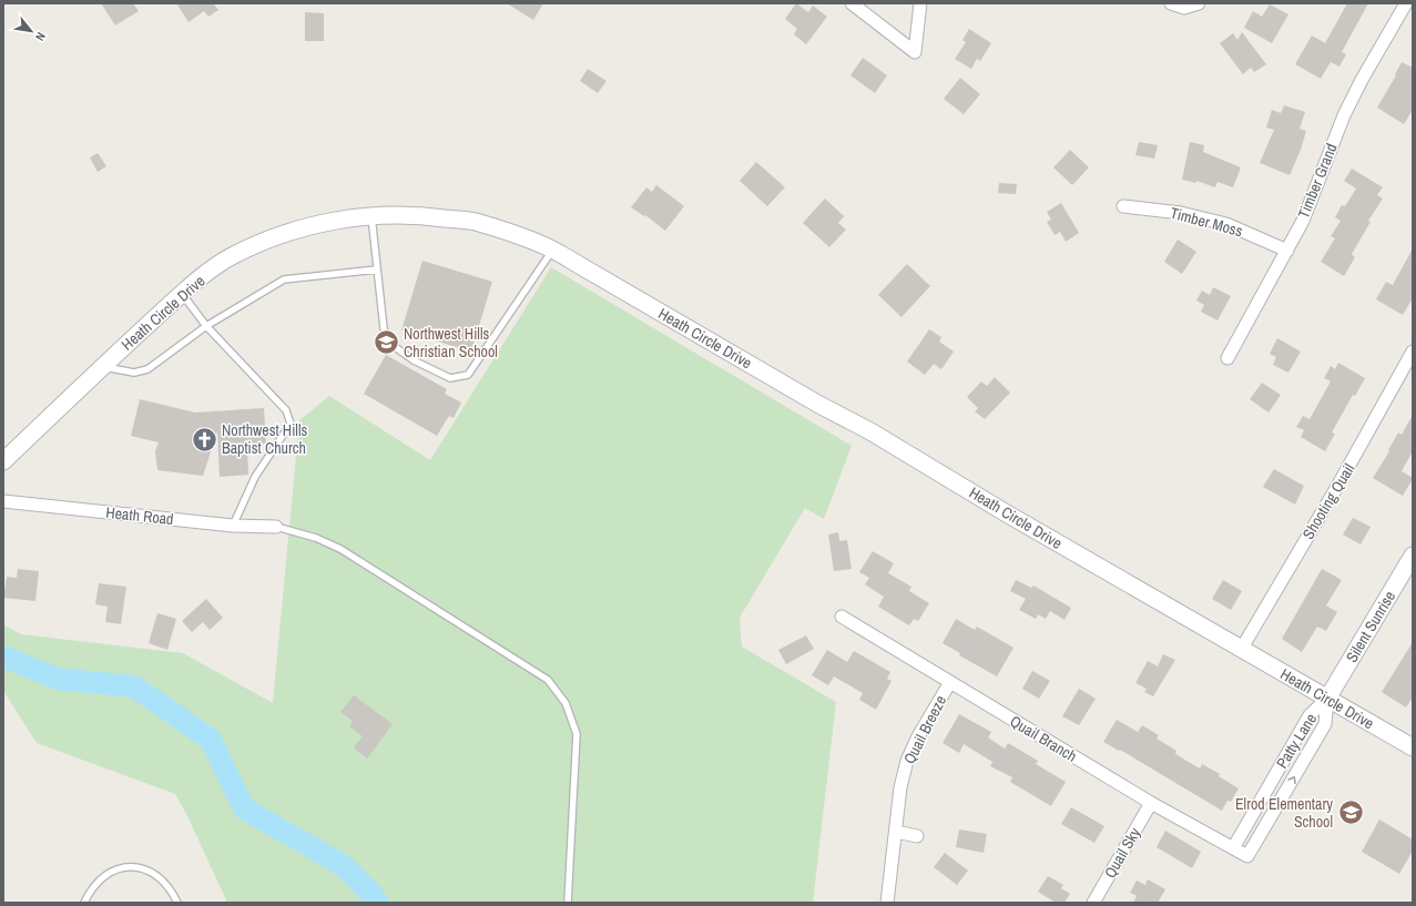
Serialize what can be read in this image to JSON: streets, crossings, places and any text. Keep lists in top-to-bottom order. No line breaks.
{"streets":{"street":["Timber Grand","Timber Moss","Heath Circle Drive","Shooting Quail","Heath Road","Silent Sunrise","Quail Breeze","Quail Branch","Patty Lane","Quail Sky"]},"crossings":[["Timber Grand","Timber Moss"],["Heath Circle Drive","Shooting Quail"],["Heath Circle Drive","Silent Sunrise"],["Heath Circle Drive","Patty Lane"],["Silent Sunrise","Patty Lane"],["Quail Breeze","Quail Branch"],["Quail Branch","Patty Lane"],["Quail Branch","Quail Sky"]],"places":{"school or university":["Northwest Hills Christian School","Elrod Elementary School"],"church":["Northwest Hills Baptist Church"]},"north":"bottom right"}
